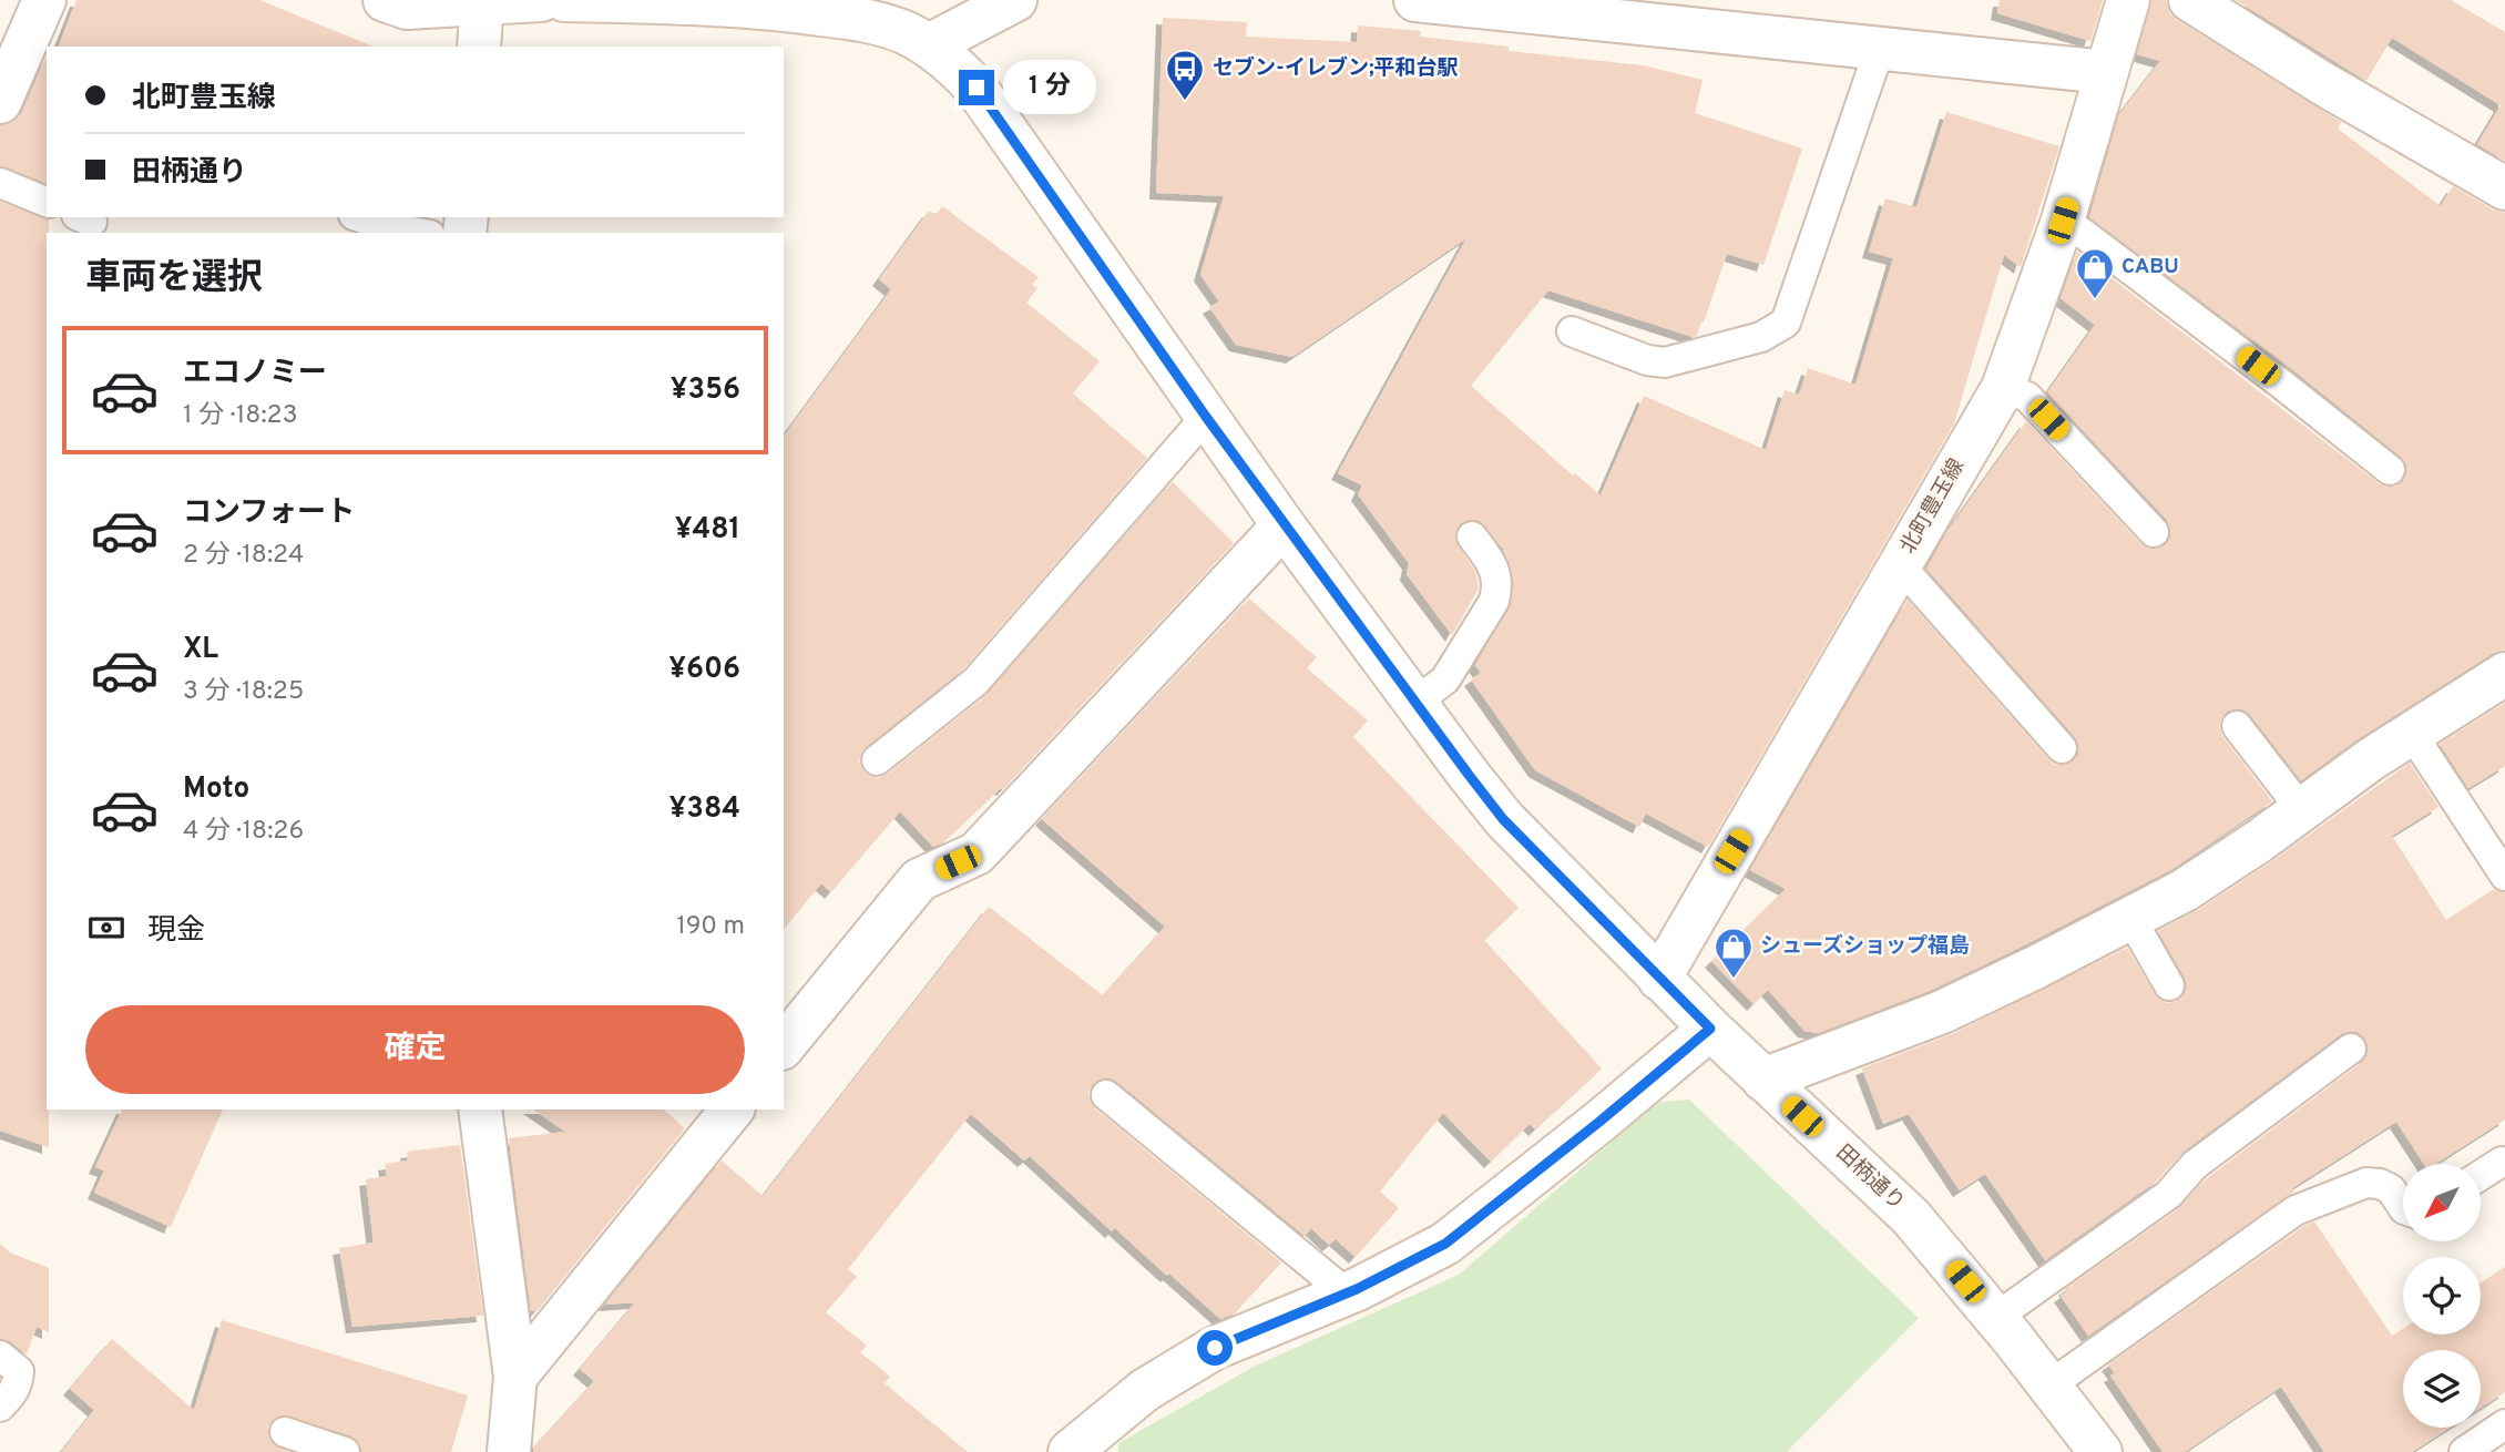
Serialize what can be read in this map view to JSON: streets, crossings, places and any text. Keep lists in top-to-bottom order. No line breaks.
{"streets":{"street":["北町豊玉線","田柄通り"]},"crossings":[["北町豊玉線","田柄通り"]],"places":{"bus stop":["セブン-イレブン;平和台駅"],"shop":["CABU","シューズショップ福島"]},"north":"bottom left","page":{"banner":["北町豊玉線","田柄通り"],"bubble":"1 分","heading":"車両を選択","list":[{"name":"エコノミー","note":"1 分 · 18:23","value":"¥356"},{"name":"コンフォート","note":"2 分 · 18:24","value":"¥481"},{"name":"XL","note":"3 分 · 18:25","value":"¥606"},{"name":"Moto","note":"4 分 · 18:26","value":"¥384"}],"pay":["現金","190 m"],"buttons":"確定"}}
